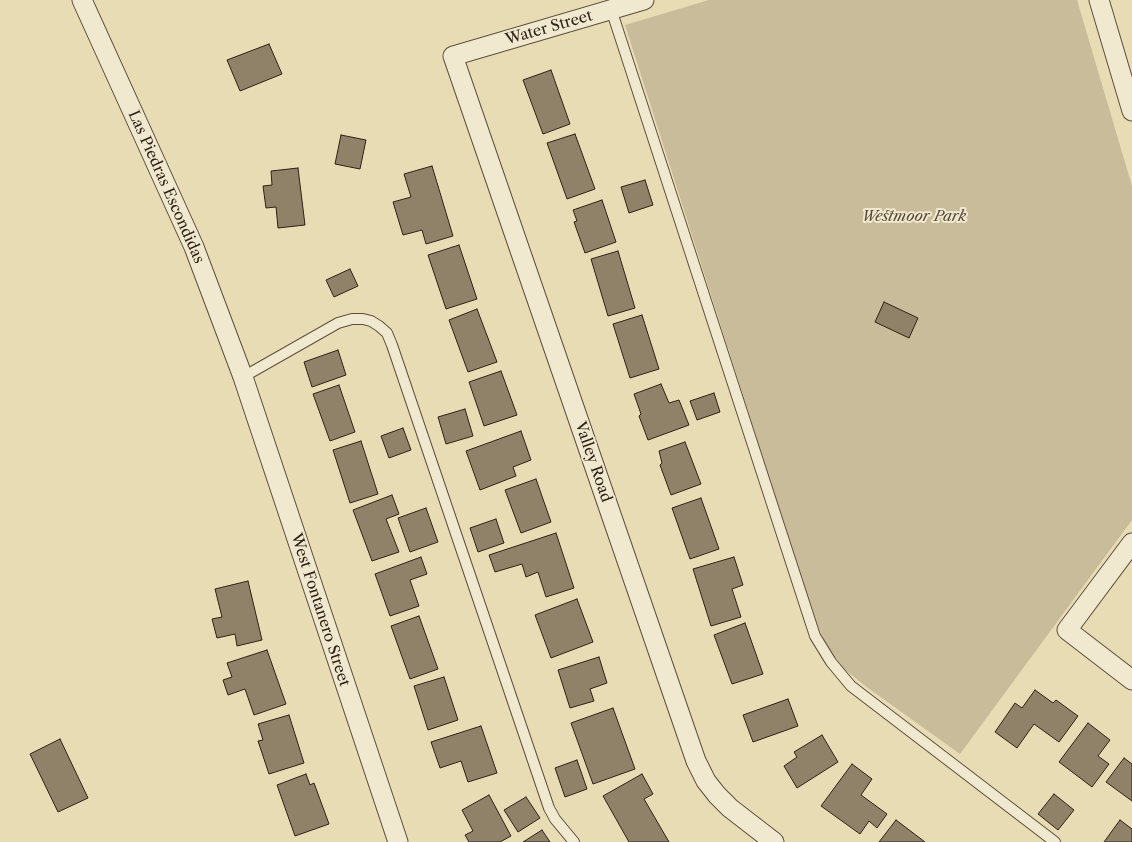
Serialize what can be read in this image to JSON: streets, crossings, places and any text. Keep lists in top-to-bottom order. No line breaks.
{"streets":{"street":["Water Street","Las Piedras Escondidas","Valley Road","West Fontanero Street"]},"crossings":[["Water Street","Valley Road"],["Las Piedras Escondidas","West Fontanero Street"]],"parks":["Westmoor Park"]}
